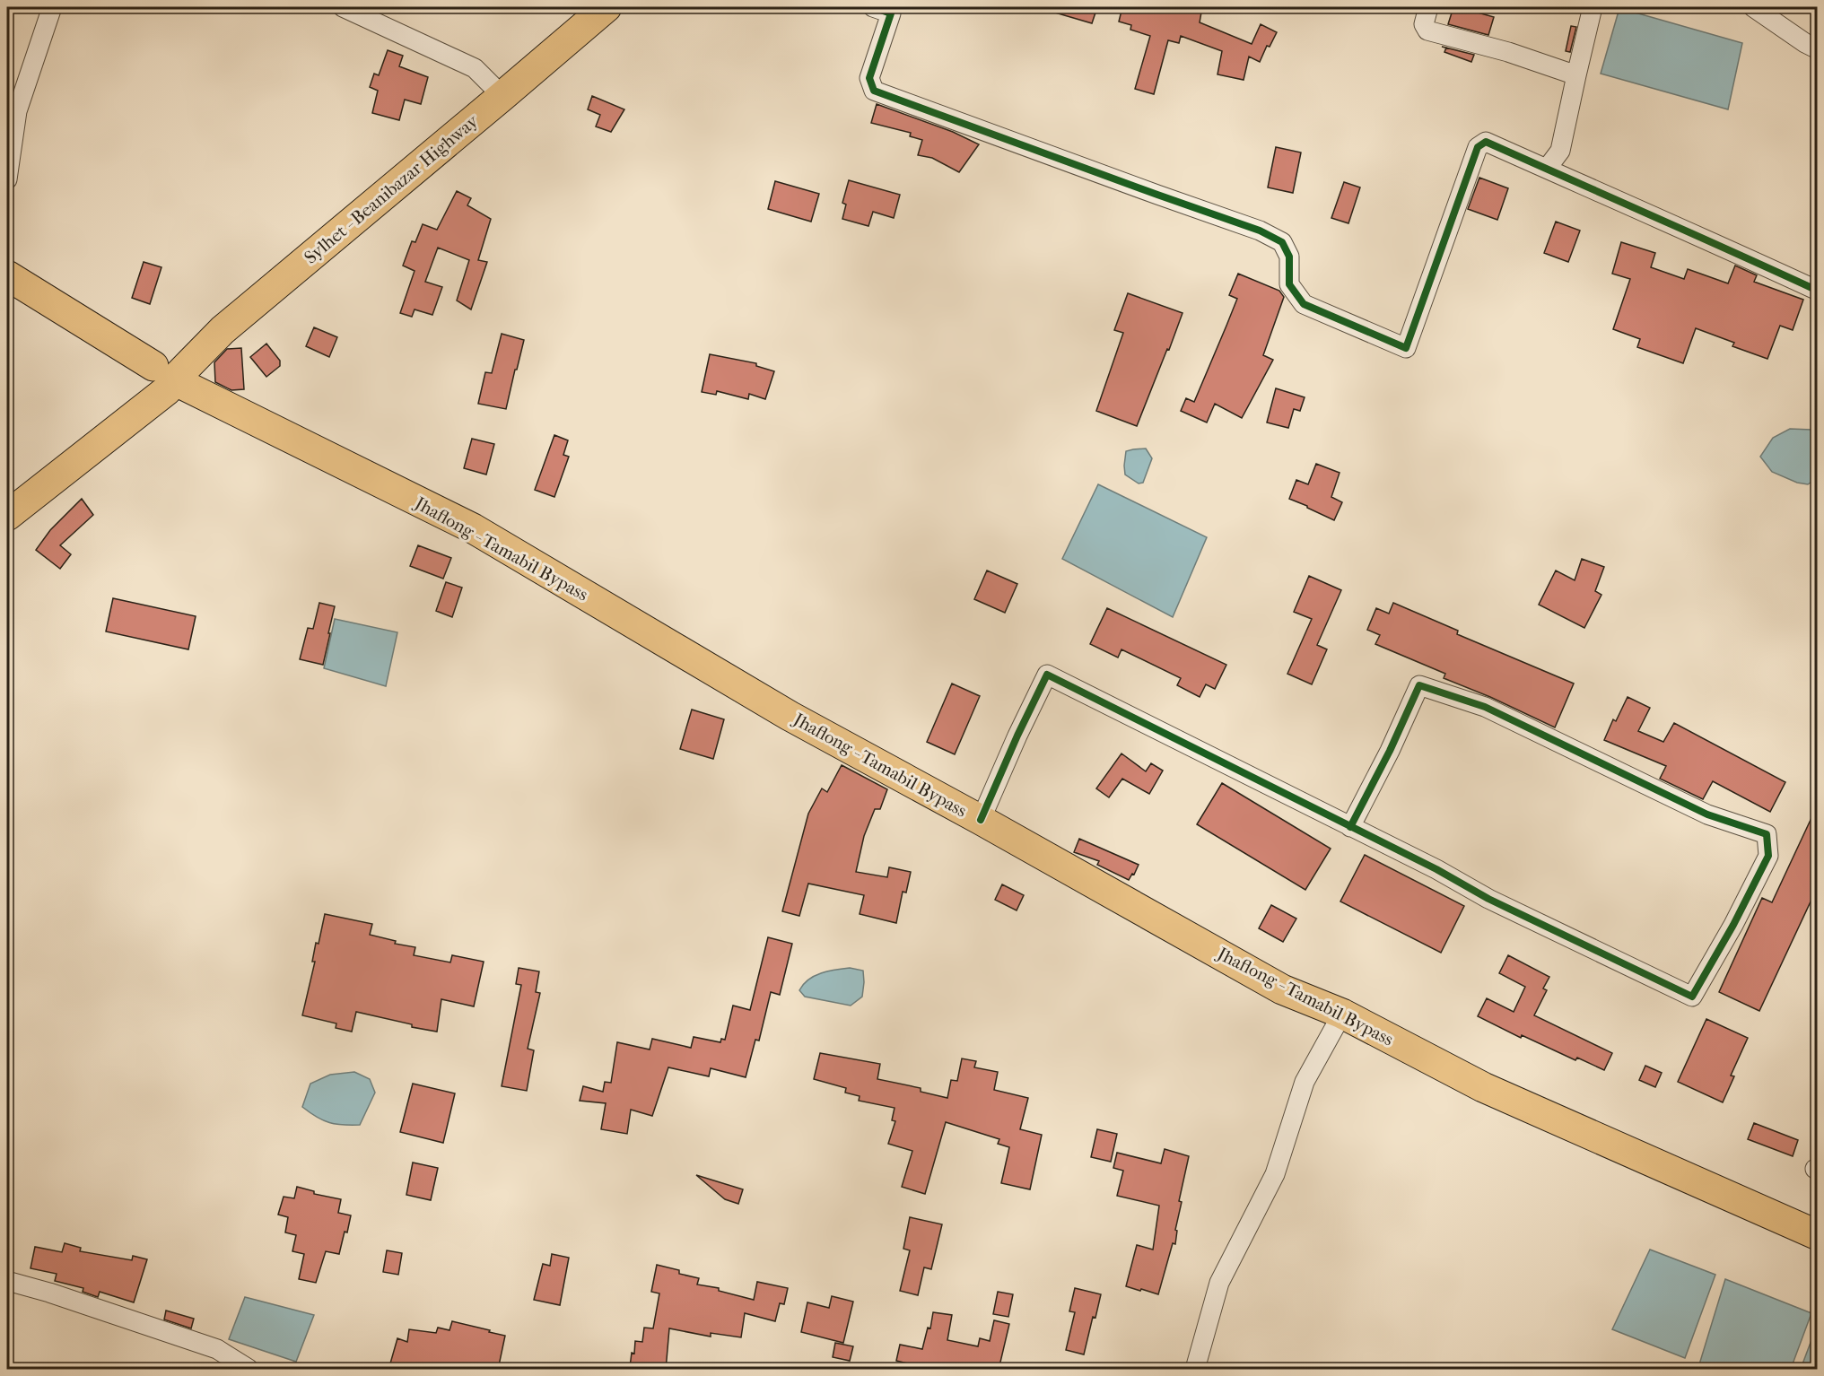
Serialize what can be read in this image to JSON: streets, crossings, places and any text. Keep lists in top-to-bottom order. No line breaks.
{"streets":{"main road":["Sylhet - Beanibazar Highway","Jhaflong - Tamabil Bypass"]},"crossings":[["Sylhet - Beanibazar Highway","Jhaflong - Tamabil Bypass"]]}
